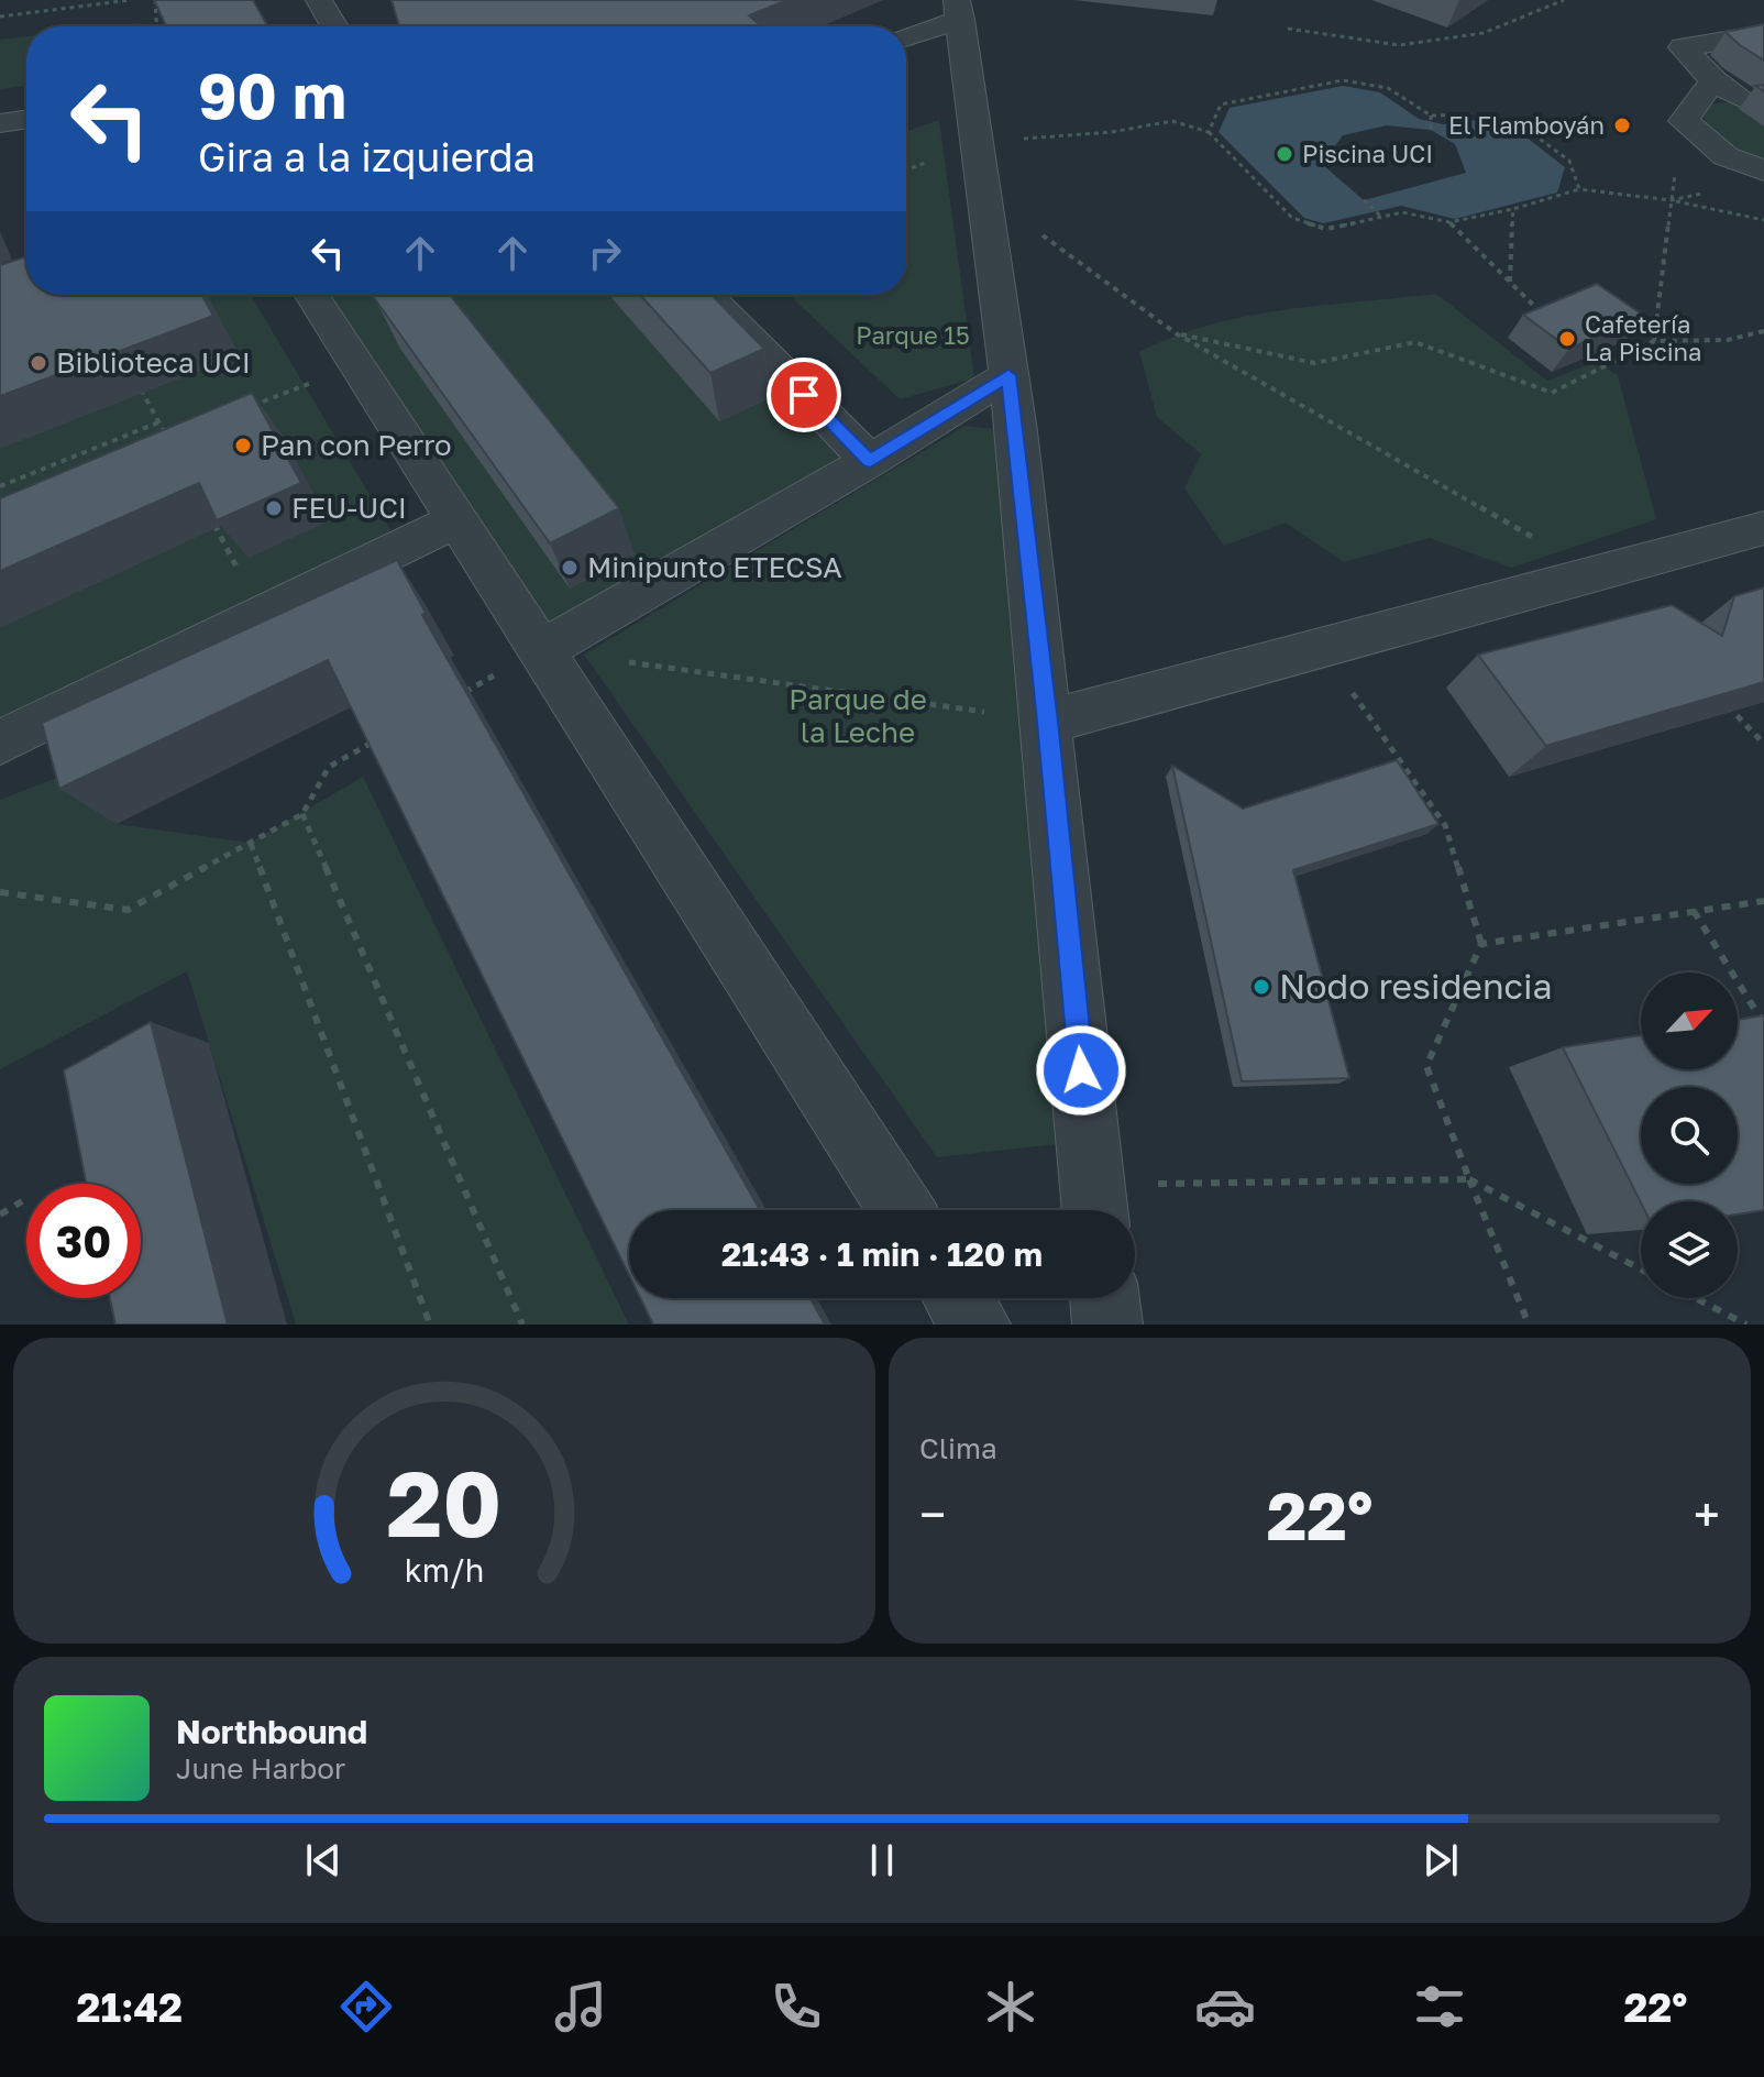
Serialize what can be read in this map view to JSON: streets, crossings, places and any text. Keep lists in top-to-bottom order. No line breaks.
{"parks":["Parque 15","Parque de la Leche"],"places":["El Flamboyán","Piscina UCI","Cafetería La Piscina","Biblioteca UCI","Pan con Perro","FEU-UCI","Minipunto ETECSA","Nodo residencia"],"north":"top right","page":{"turn":["90 m","Gira a la izquierda"],"limit":"30","trip":"21:43 · 1 min · 120 m","tile":"Clima","heat":["−","22°","+"],"song":["Northbound","June Harbor"],"tabs":["21:42","22°"],"gauge":["20","km/h"]}}
